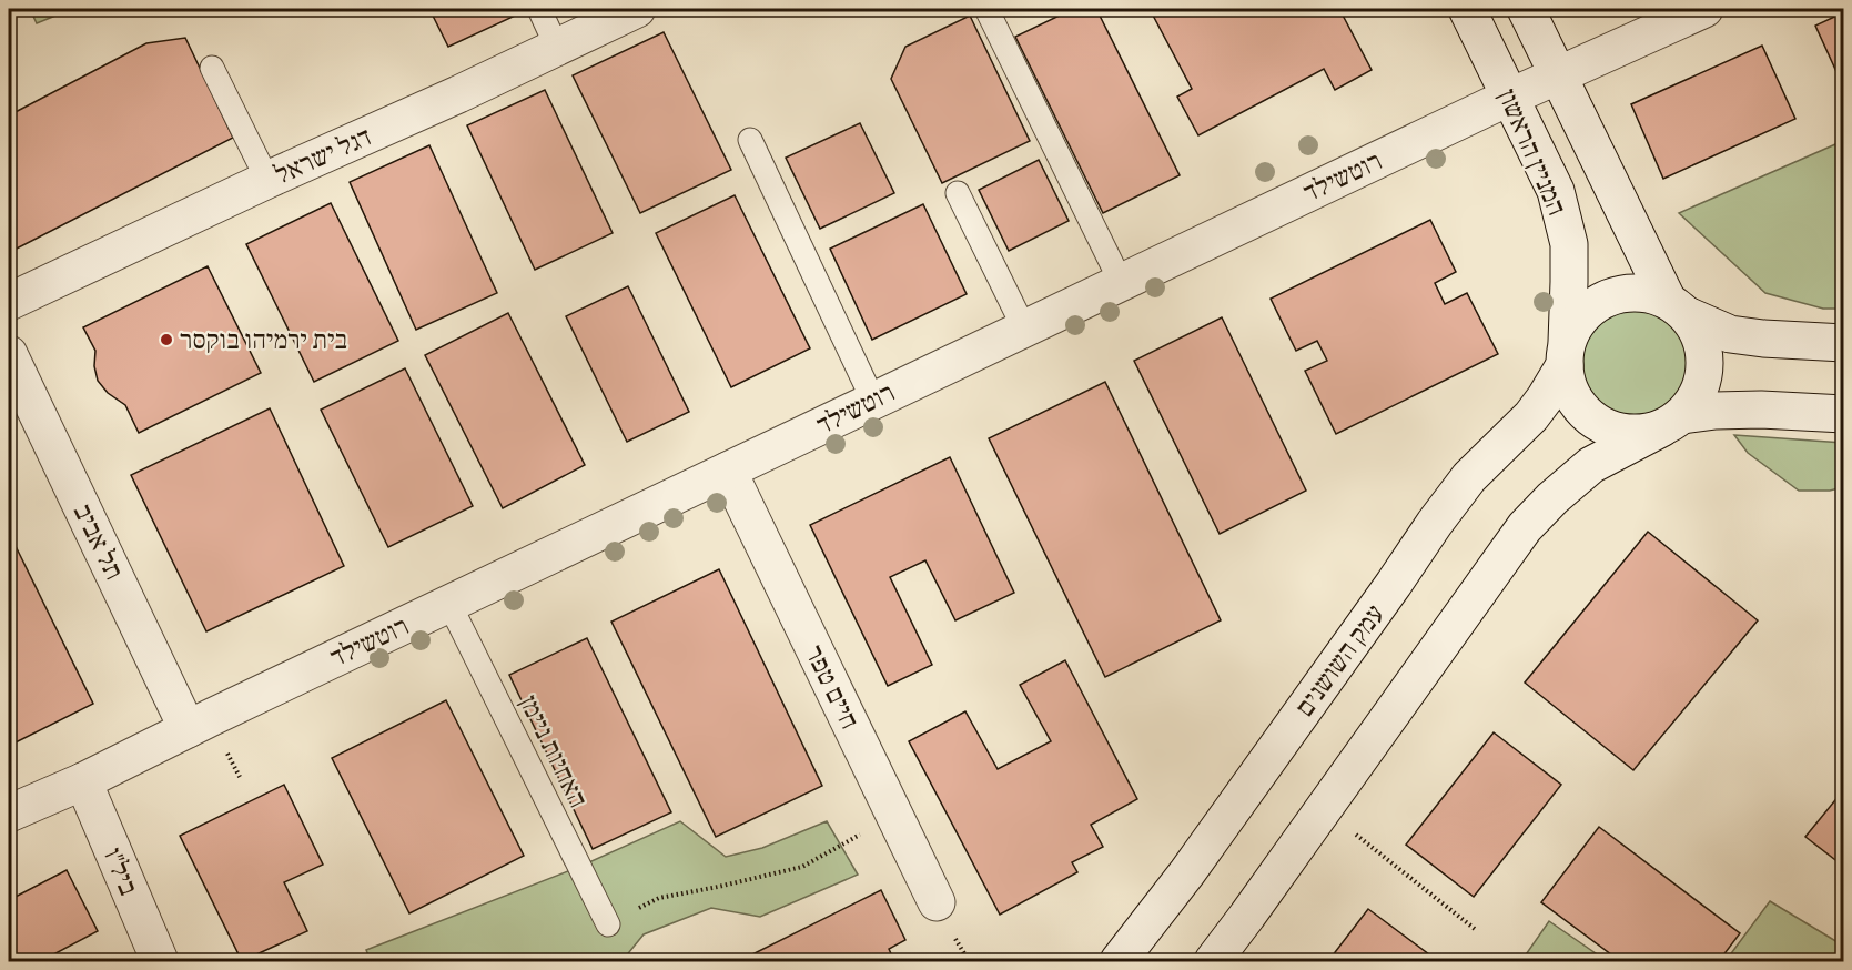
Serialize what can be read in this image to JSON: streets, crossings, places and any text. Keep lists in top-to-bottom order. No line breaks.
{"streets":{"street":["המניין הראשון","דגל ישראל","רוטשילד","תל אביב","עמק השושנים","חיים טפר","ביל\"ו"],"lane":["האחיות ניימן"]},"crossings":[["המניין הראשון","רוטשילד"],["המניין הראשון","עמק השושנים"],["רוטשילד","תל אביב"],["רוטשילד","חיים טפר"],["רוטשילד","האחיות ניימן"],["רוטשילד","ביל\"ו"]],"places":["בית ירמיהו בוקסר"]}
